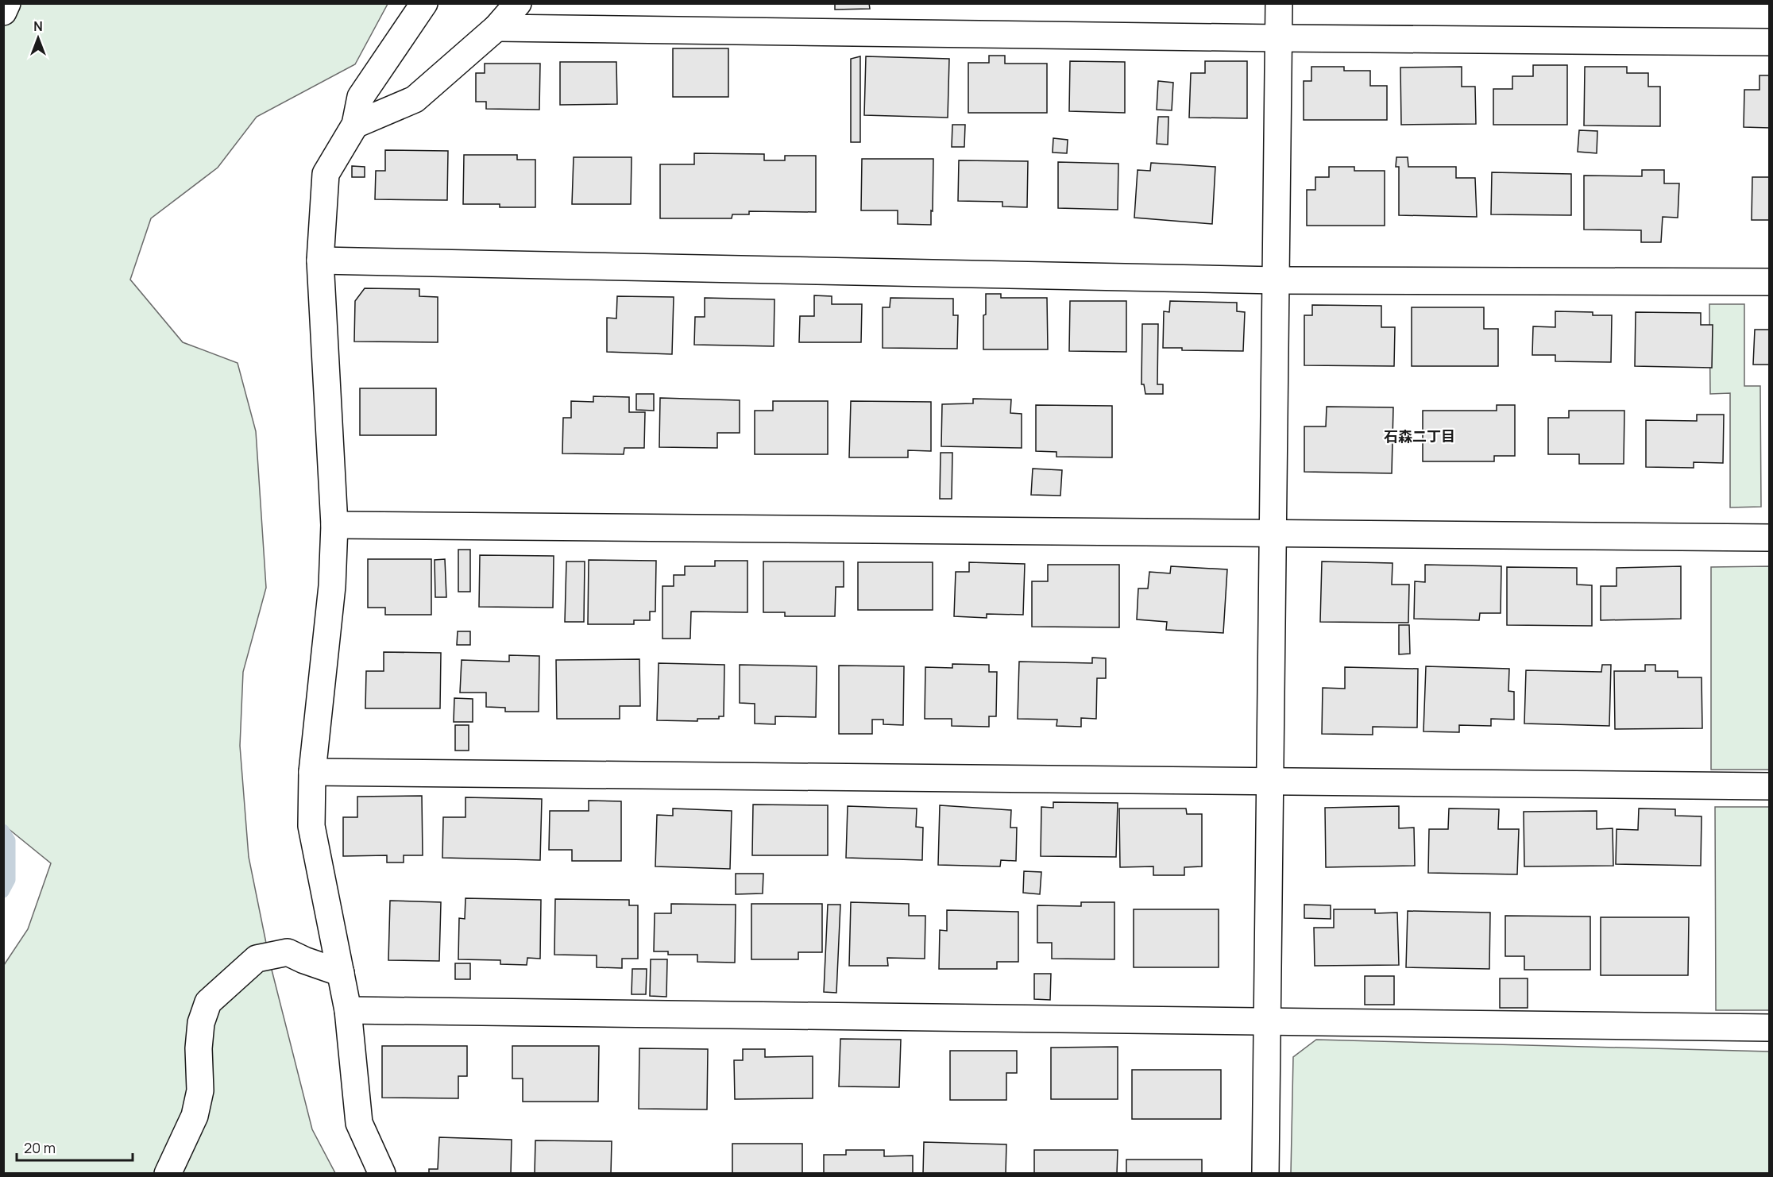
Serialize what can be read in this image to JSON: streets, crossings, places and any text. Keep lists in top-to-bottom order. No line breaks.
{"districts":["石森二丁目"],"scale_bar":"20 m","north":"top"}
